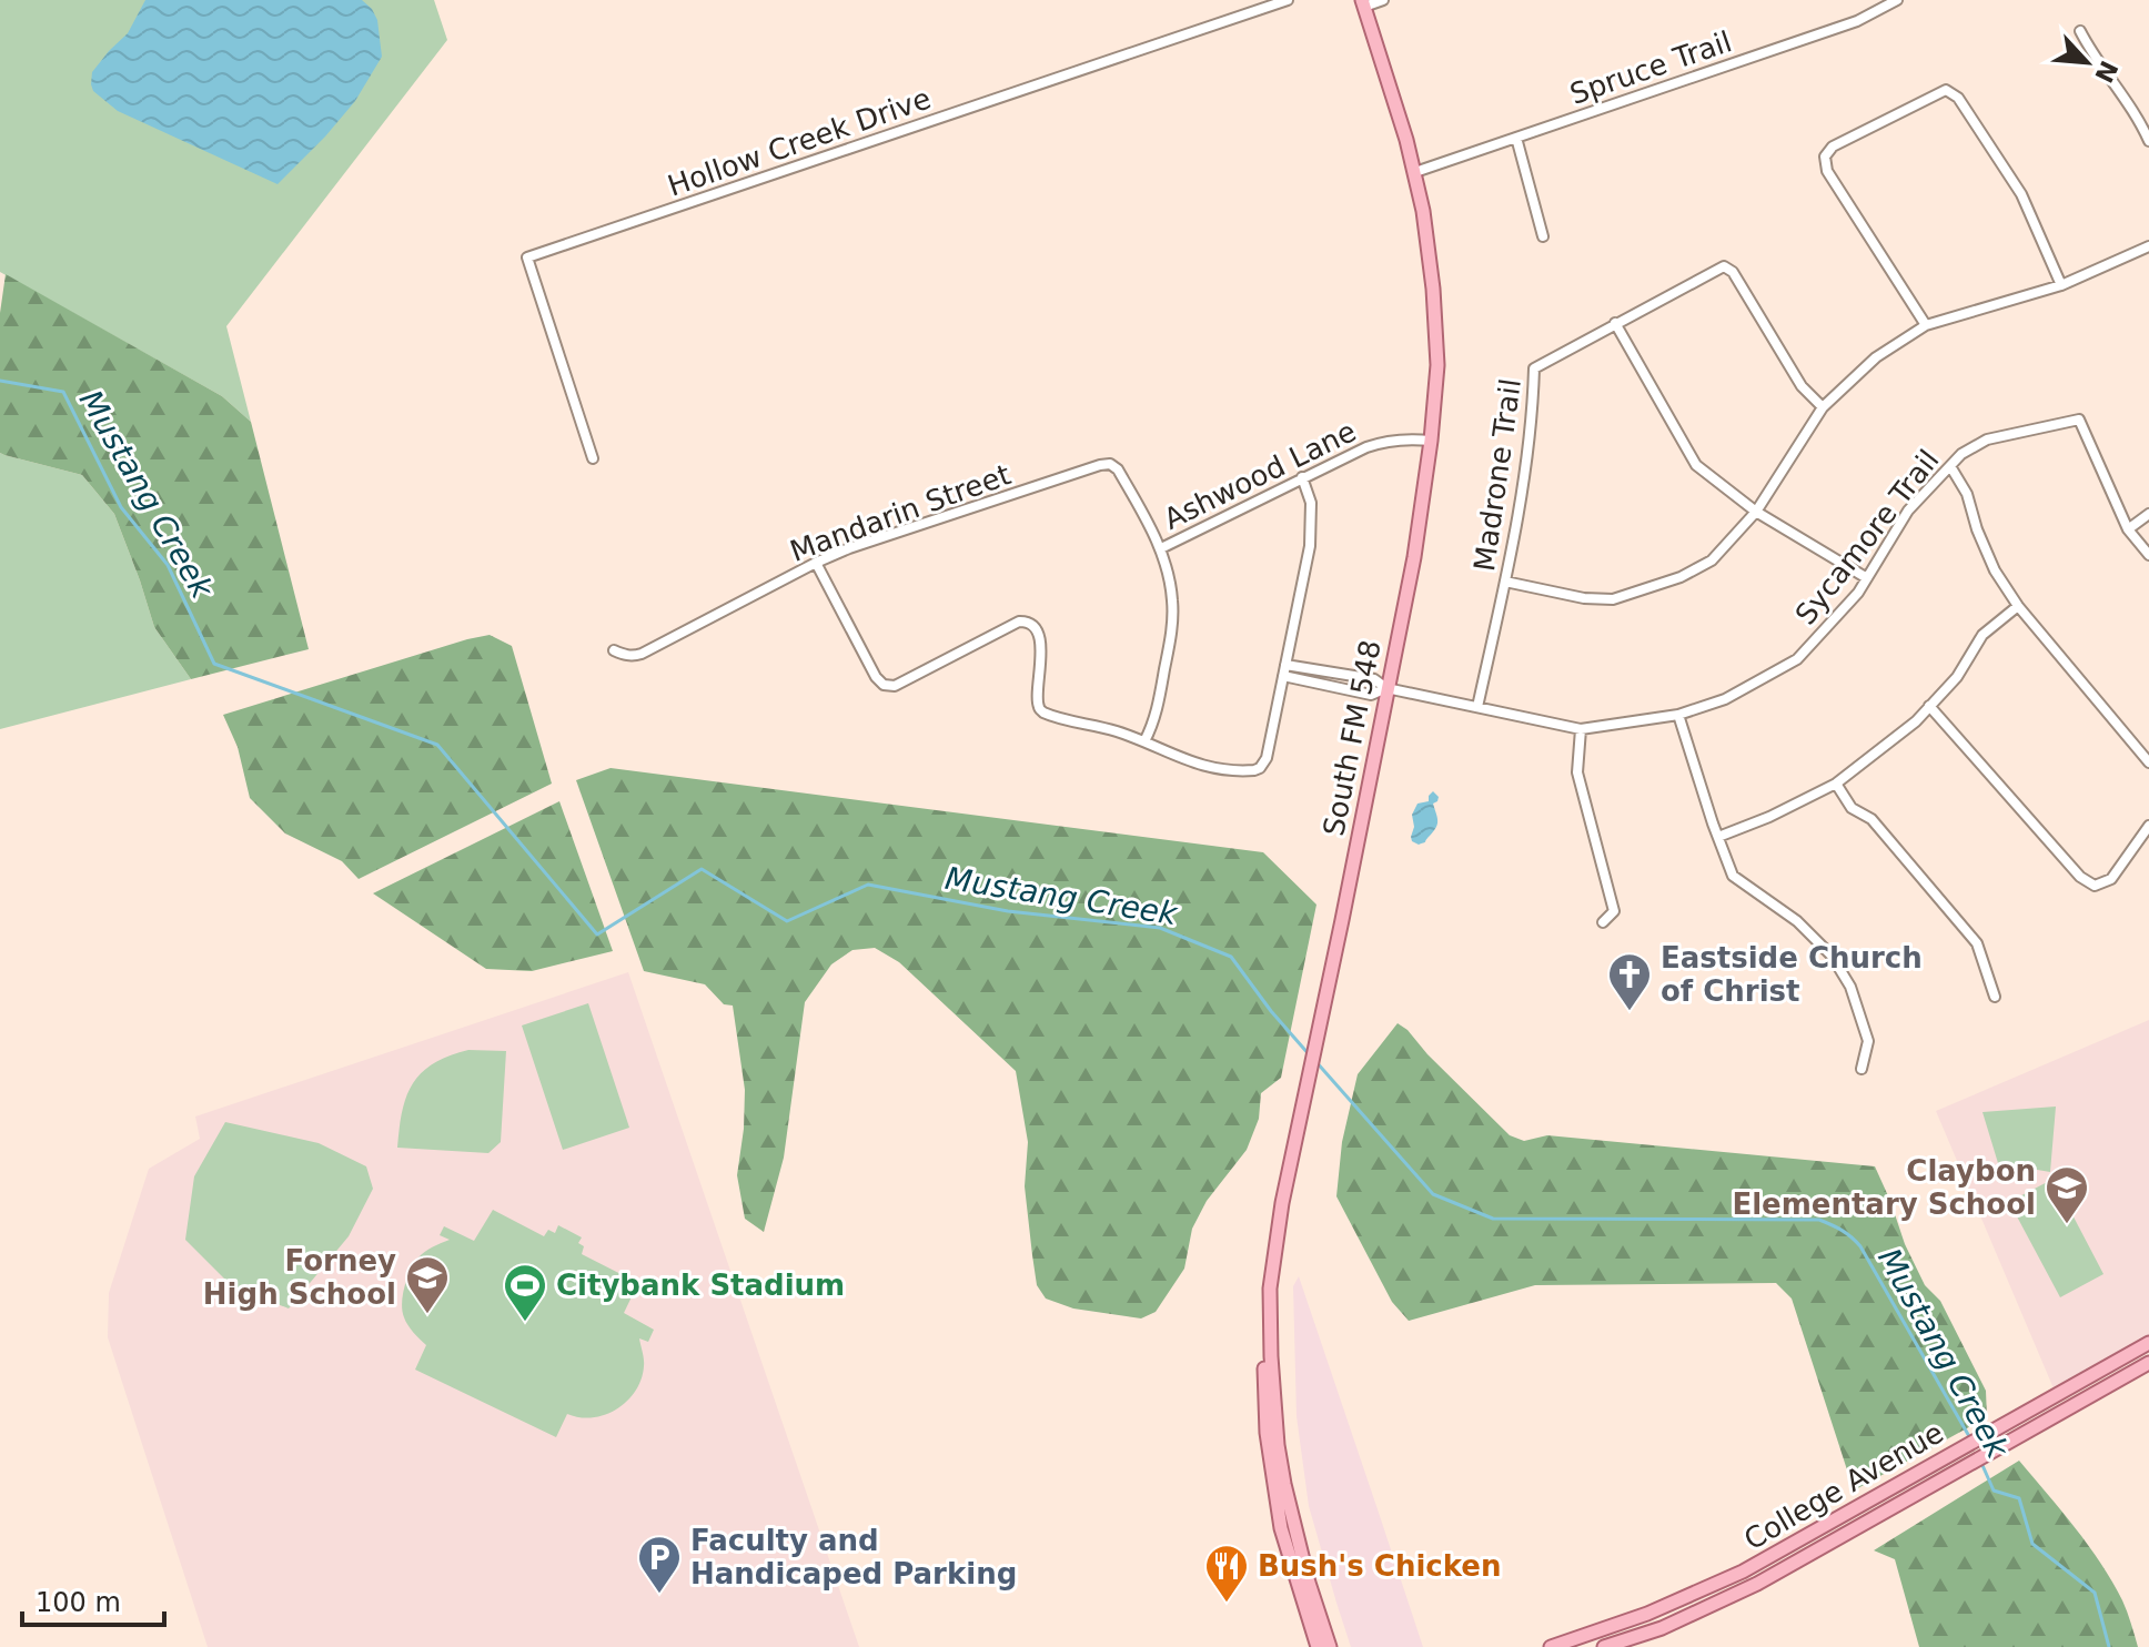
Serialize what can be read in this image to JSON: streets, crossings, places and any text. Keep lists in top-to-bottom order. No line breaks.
{"streets":{"main road":["South FM 548","College Avenue"],"street":["Spruce Trail","Hollow Creek Drive","Ashwood Lane","Madrone Trail","Mandarin Street","Sycamore Trail"]},"crossings":[["Spruce Trail","South FM 548"],["Ashwood Lane","Mandarin Street"],["Ashwood Lane","South FM 548"],["Madrone Trail","Sycamore Trail"],["Sycamore Trail","South FM 548"]],"water":["Mustang Creek"],"places":{"church":["Eastside Church of Christ"],"school or university":["Claybon Elementary School","Forney High School"],"sports":["Citybank Stadium"],"parking":["Faculty and Handicaped Parking"],"restaurant":["Bush's Chicken"]},"scale_bar":"100 m","north":"bottom right"}
